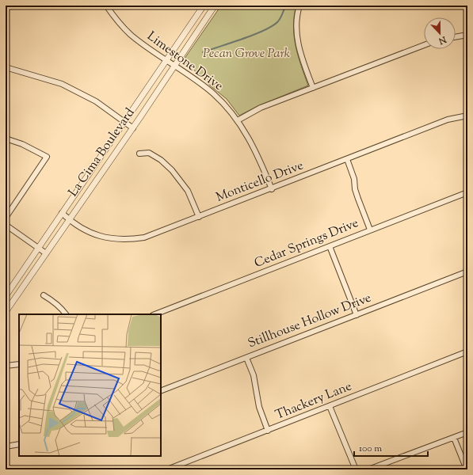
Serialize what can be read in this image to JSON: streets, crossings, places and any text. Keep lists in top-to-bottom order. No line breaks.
{"streets":{"street":["Limestone Drive","La Cima Boulevard","Monticello Drive","Cedar Springs Drive","Stillhouse Hollow Drive","Thackery Lane"]},"crossings":[["Limestone Drive","La Cima Boulevard"],["Limestone Drive","Monticello Drive"],["La Cima Boulevard","Monticello Drive"]],"parks":["Pecan Grove Park"],"scale_bar":"100 m","north":"bottom"}
